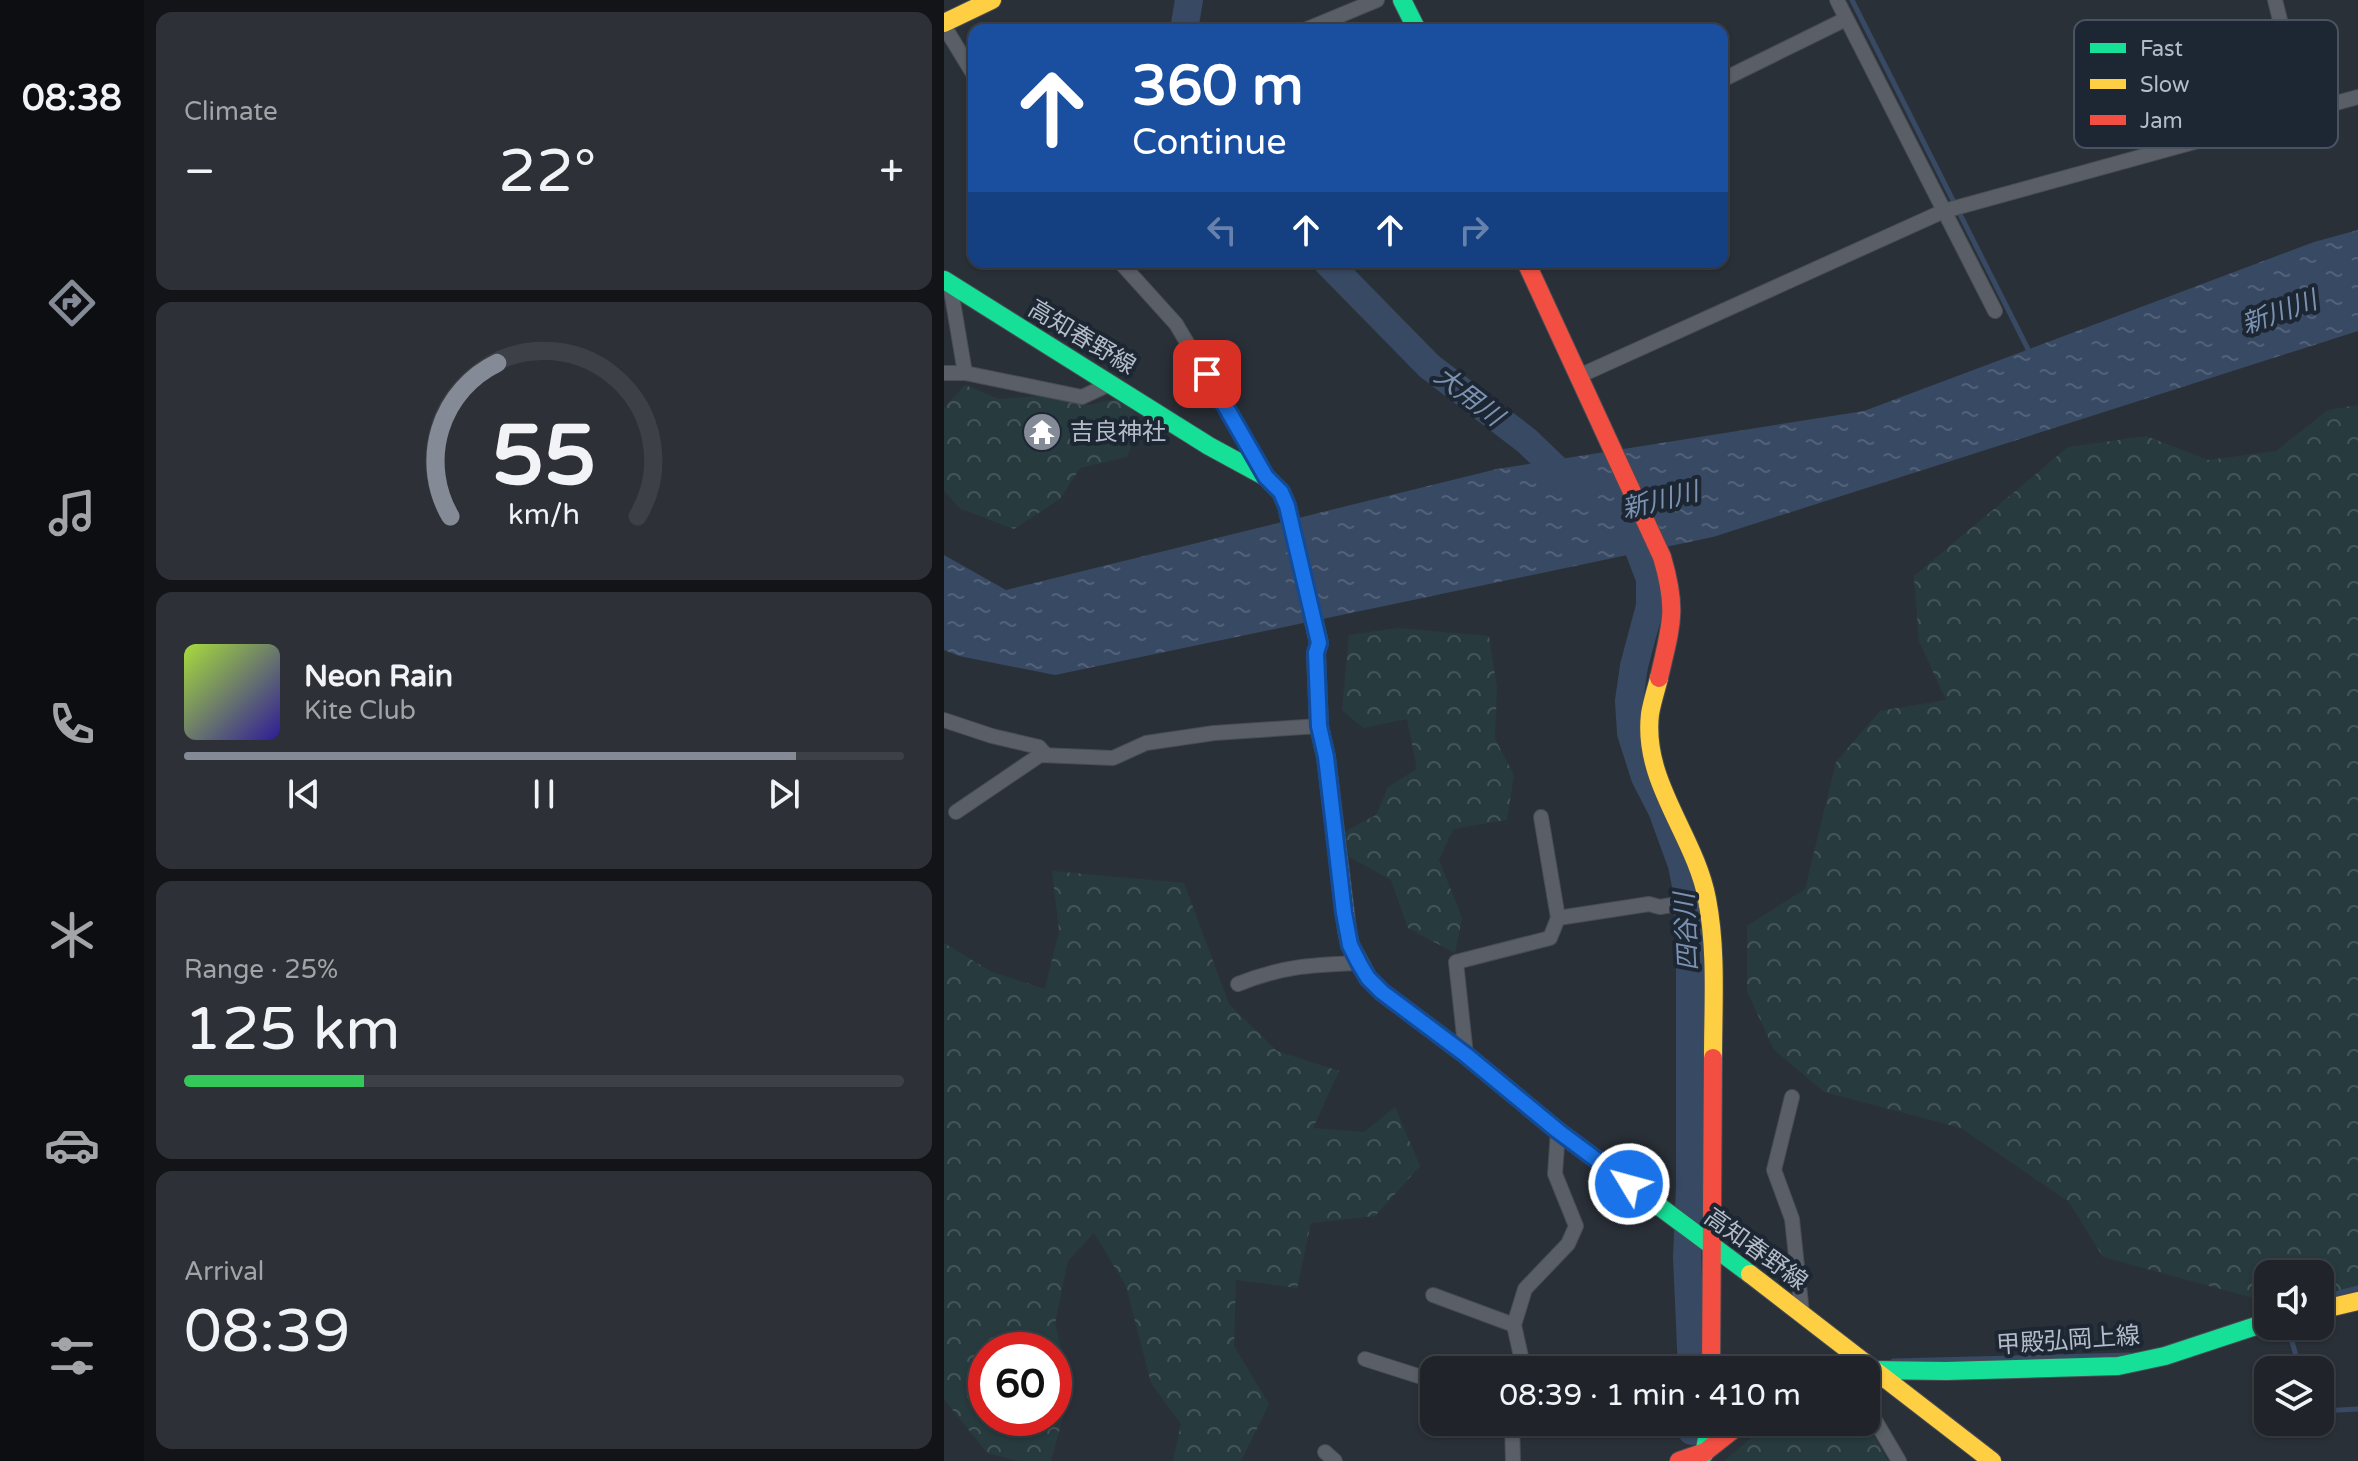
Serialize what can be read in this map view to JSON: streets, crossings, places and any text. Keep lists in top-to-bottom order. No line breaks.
{"streets":{"main road":["高知春野線","甲殿弘岡上線"]},"water":["新川川","大用川","四谷川"],"places":{"temple":["吉良神社"]},"legend":["Fast","Slow","Jam"],"page":{"tabs":"08:38","tile":["Climate",["Range · 25%","125 km"],["Arrival","08:39"]],"turn":["360 m","Continue"],"heat":["−","22°","+"],"song":["Neon Rain","Kite Club"],"limit":"60","trip":"08:39 · 1 min · 410 m","gauge":["55","km/h"]}}
